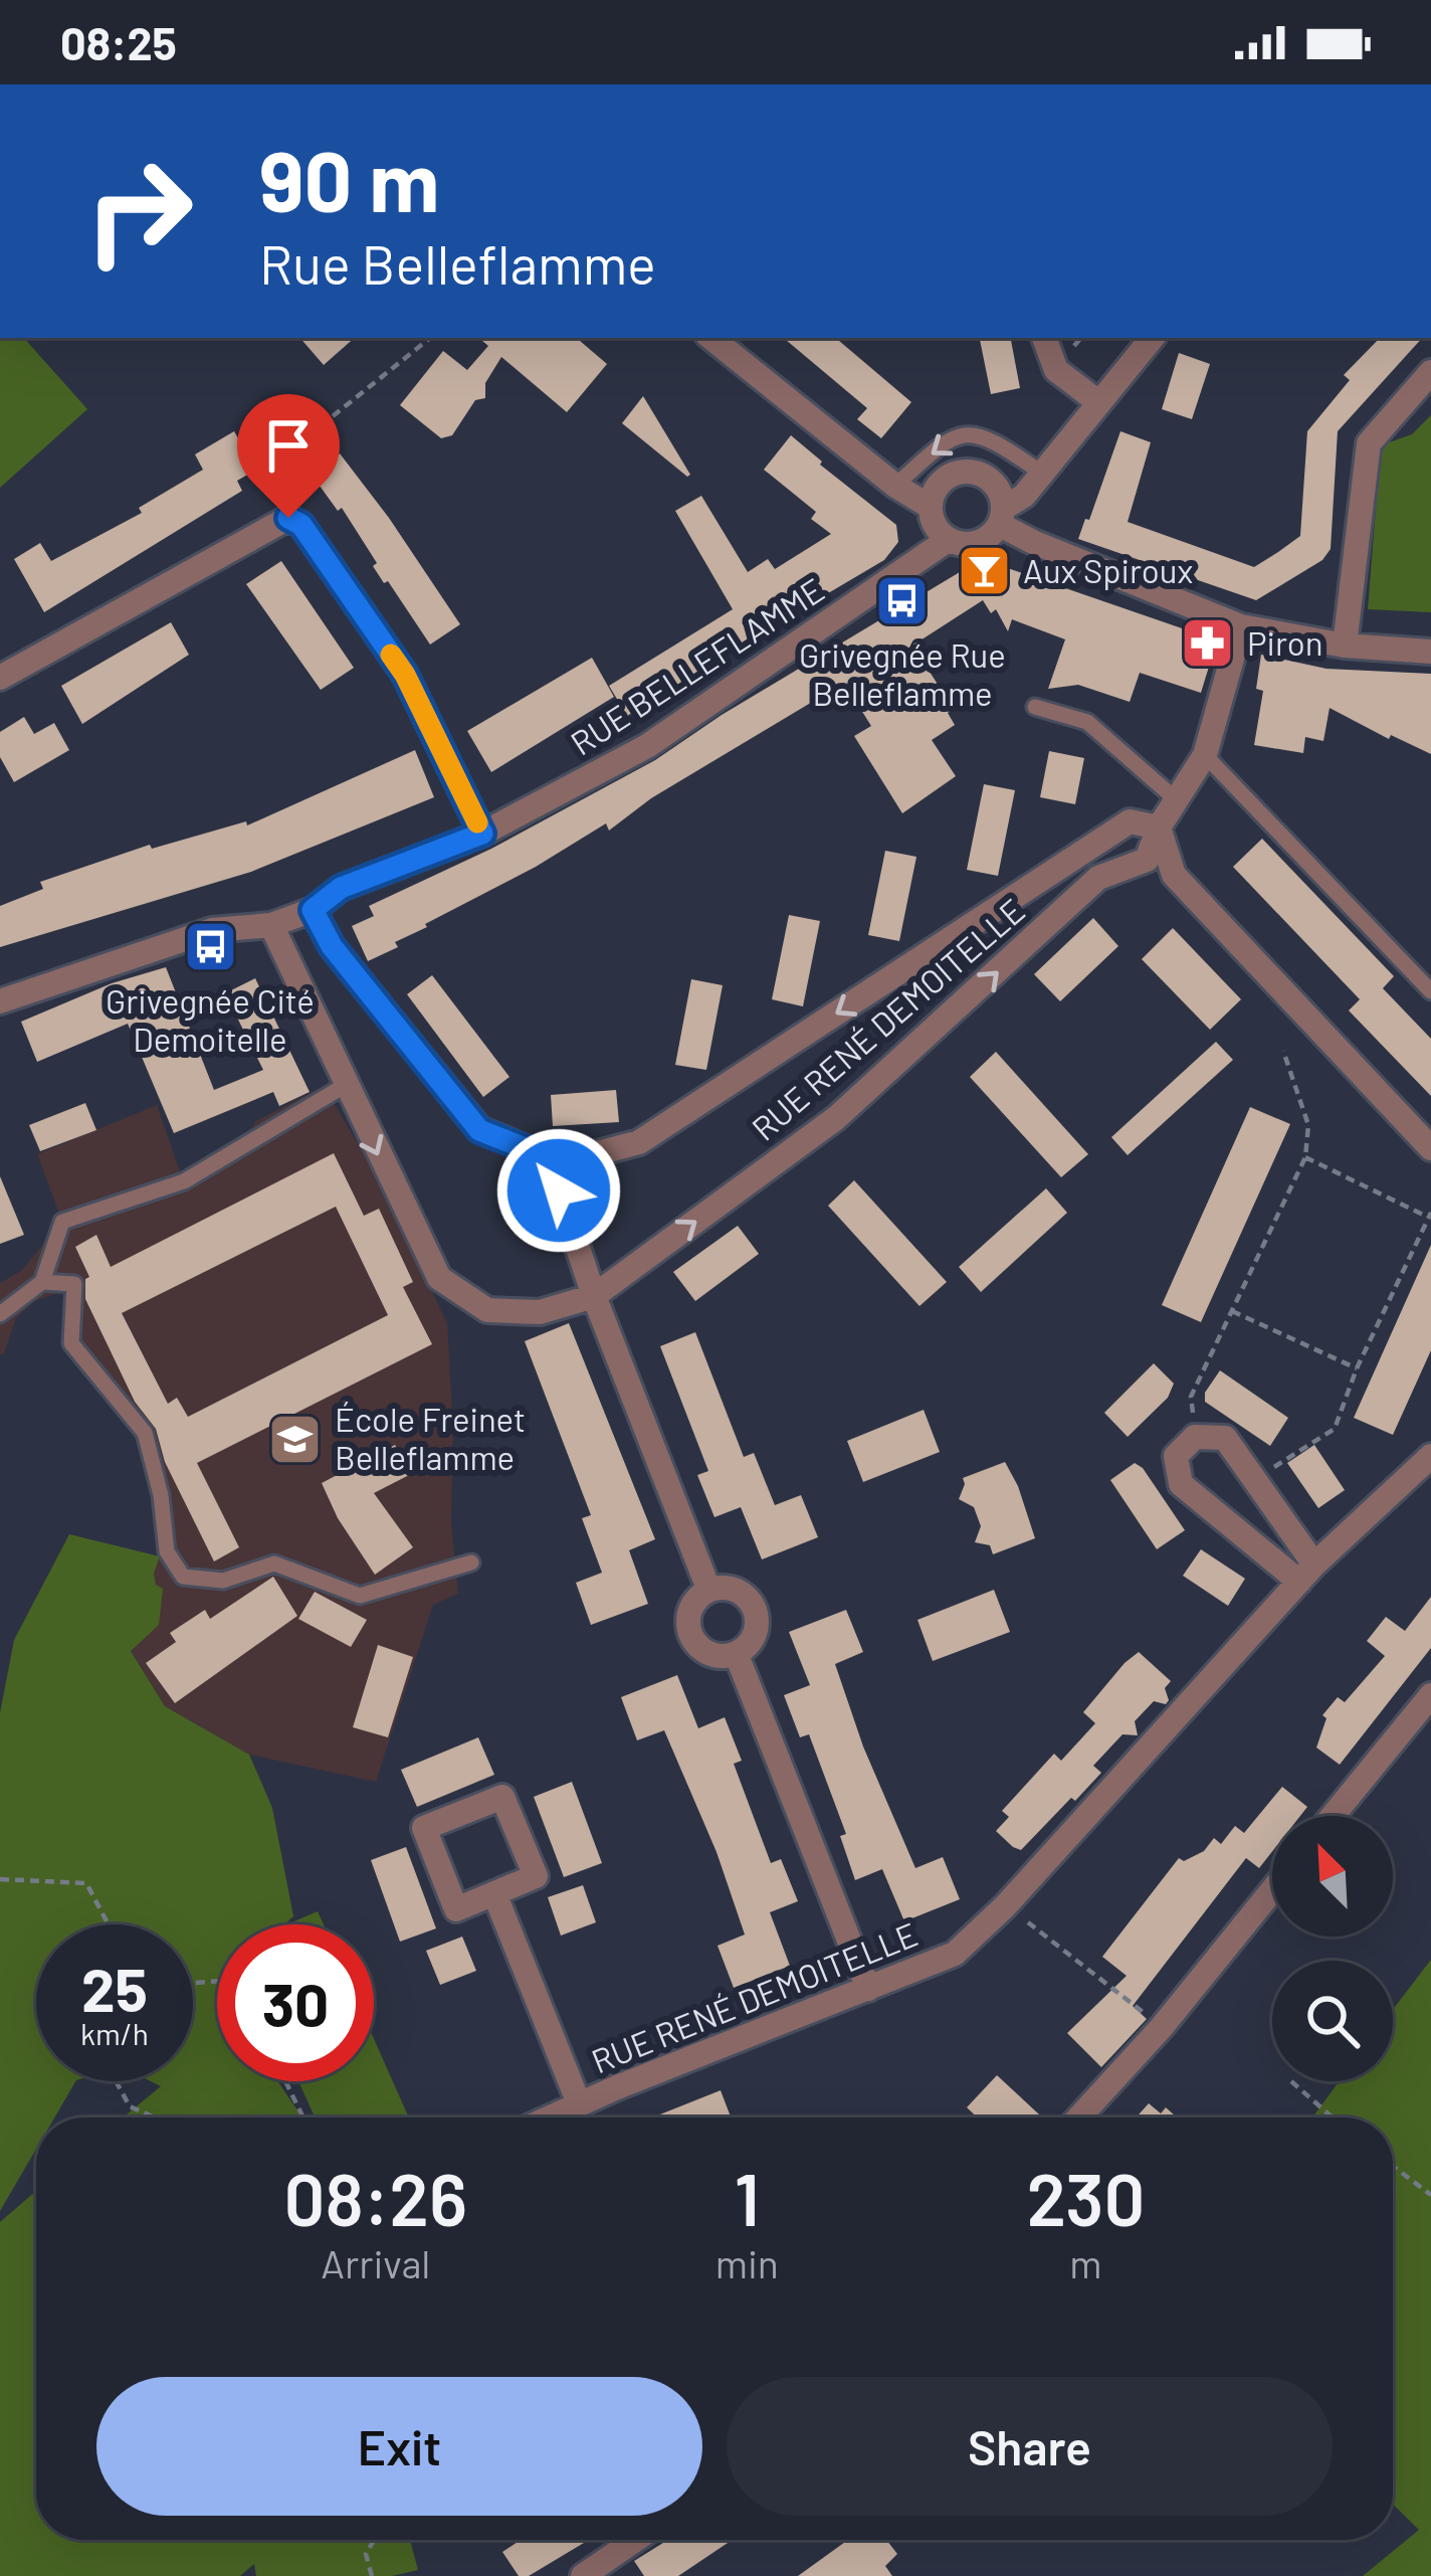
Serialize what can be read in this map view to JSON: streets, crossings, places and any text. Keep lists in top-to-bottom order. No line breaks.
{"streets":{"street":["RUE BELLEFLAMME","RUE RENÉ DEMOITELLE"]},"crossings":[["RUE BELLEFLAMME","RUE RENÉ DEMOITELLE"]],"places":{"bar":["Aux Spiroux"],"bus stop":["Grivegnée Rue Belleflamme","Grivegnée Cité Demoitelle"],"pharmacy":["Piron"],"school or university":["École Freinet Belleflamme"]},"north":"top left","page":{"status":"08:25","turn":["90 m","Rue Belleflamme"],"speed":"25 km/h","limit":"30","eta":["08:26","Arrival","1","min","230","m"],"buttons":["Exit","Share"]}}
